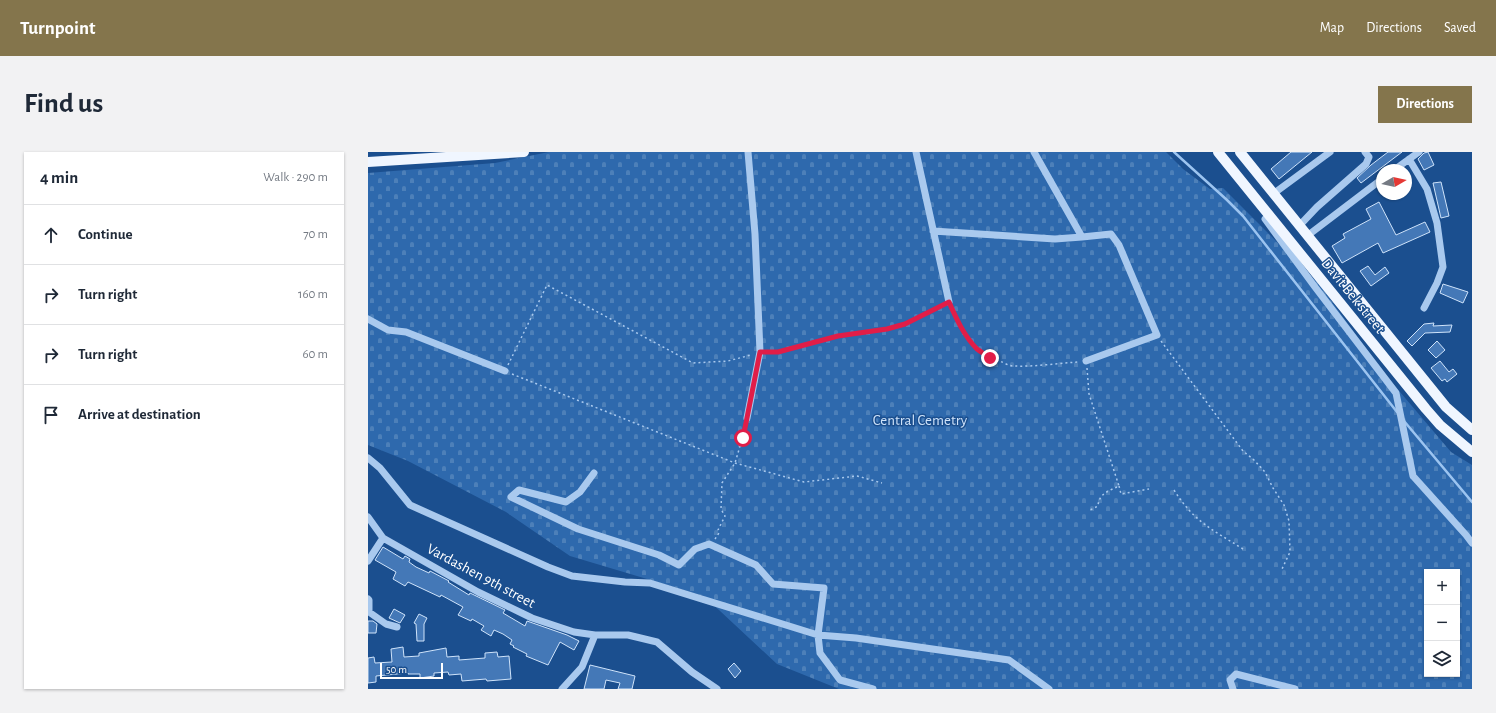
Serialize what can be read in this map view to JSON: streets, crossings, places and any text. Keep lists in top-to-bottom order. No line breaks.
{"streets":{"main road":["Davit Bek street"],"street":["Vardashen 9th street"]},"parks":["Central Cemetry"],"scale_bar":"50 m","north":"right","page":{"header":"Turnpoint","nav":["Map","Directions","Saved"],"buttons":"Directions","title":"Find us","heading":["4 min","Walk · 290 m"],"list":[["Continue","70 m"],["Turn right","160 m"],["Turn right","60 m"],"Arrive at destination"],"map_buttons":["+","−"],"scale":"50 m"}}
